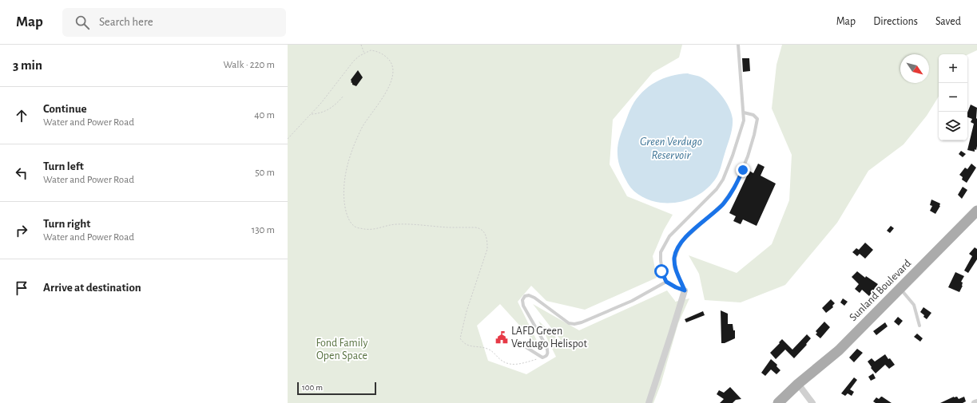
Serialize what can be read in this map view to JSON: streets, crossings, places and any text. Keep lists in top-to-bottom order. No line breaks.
{"streets":{"main road":["Sunland Boulevard"]},"water":["Green Verdugo Reservoir"],"parks":["Fond Family Open Space"],"places":{"public building":["LAFD Green Verdugo Helispot"]},"scale_bar":"100 m","north":"bottom right","page":{"header":"Map","search":"Search here","nav":["Map","Directions","Saved"],"heading":["3 min","Walk · 220 m"],"map_buttons":["+","−"],"list":[["Continue","Water and Power Road","40 m"],["Turn left","Water and Power Road","50 m"],["Turn right","Water and Power Road","130 m"],"Arrive at destination"],"scale":"100 m"}}
